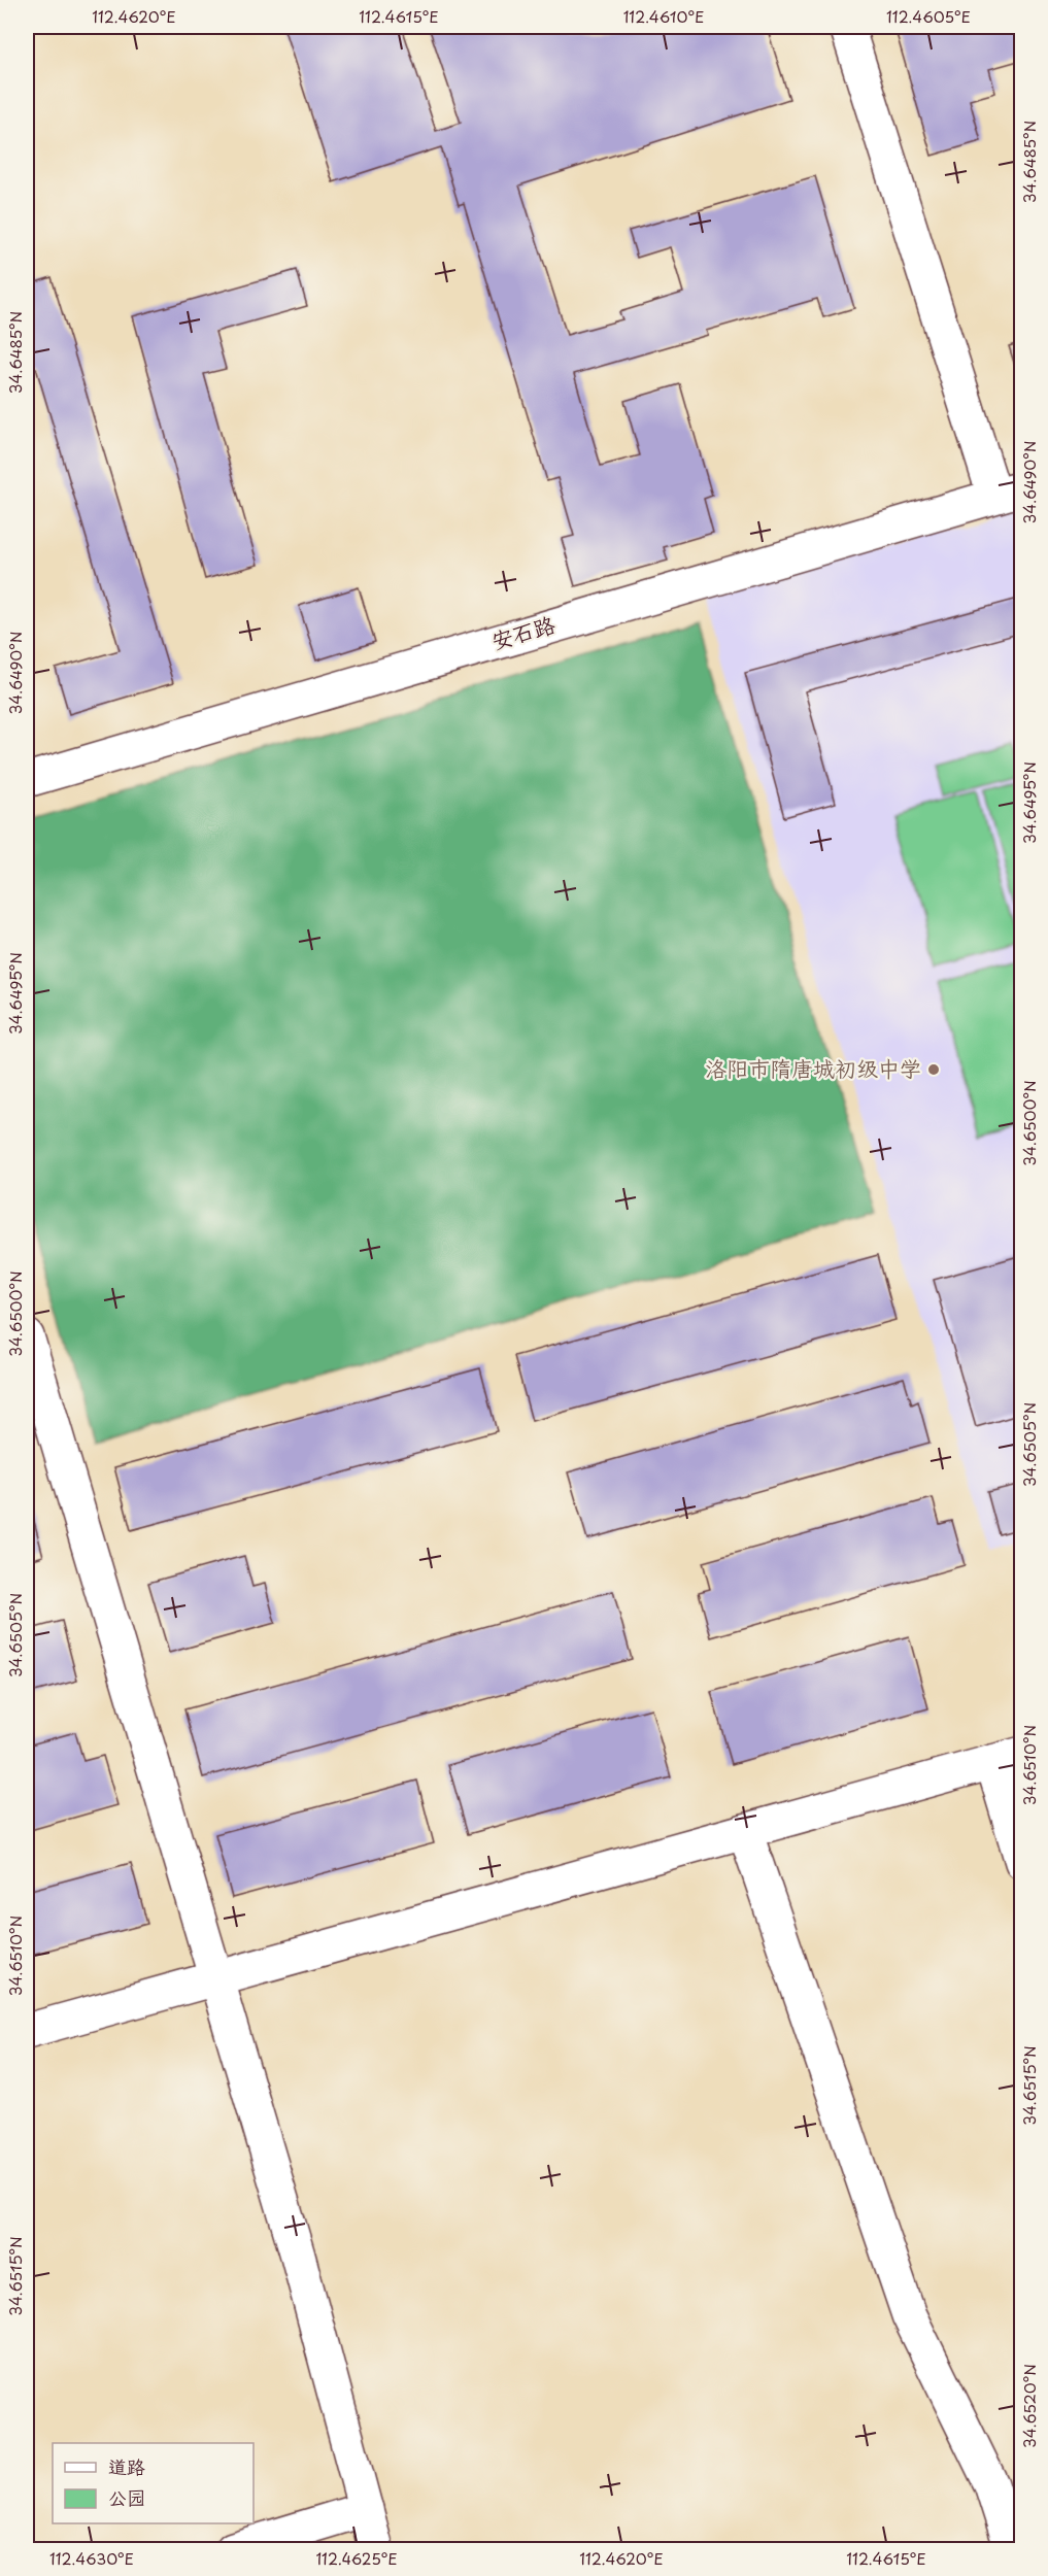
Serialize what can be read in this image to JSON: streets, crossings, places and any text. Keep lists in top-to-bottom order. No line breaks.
{"streets":{"street":["安石路"]},"places":["洛阳市隋唐城初级中学"],"legend":["道路","公园"],"coordinates":["112.4620°E","112.4615°E","112.4610°E","112.4605°E","34.6485°N","34.6490°N","34.6495°N","34.6500°N","34.6505°N","34.6510°N","34.6515°N","34.6520°N","112.4630°E","112.4625°E"]}
